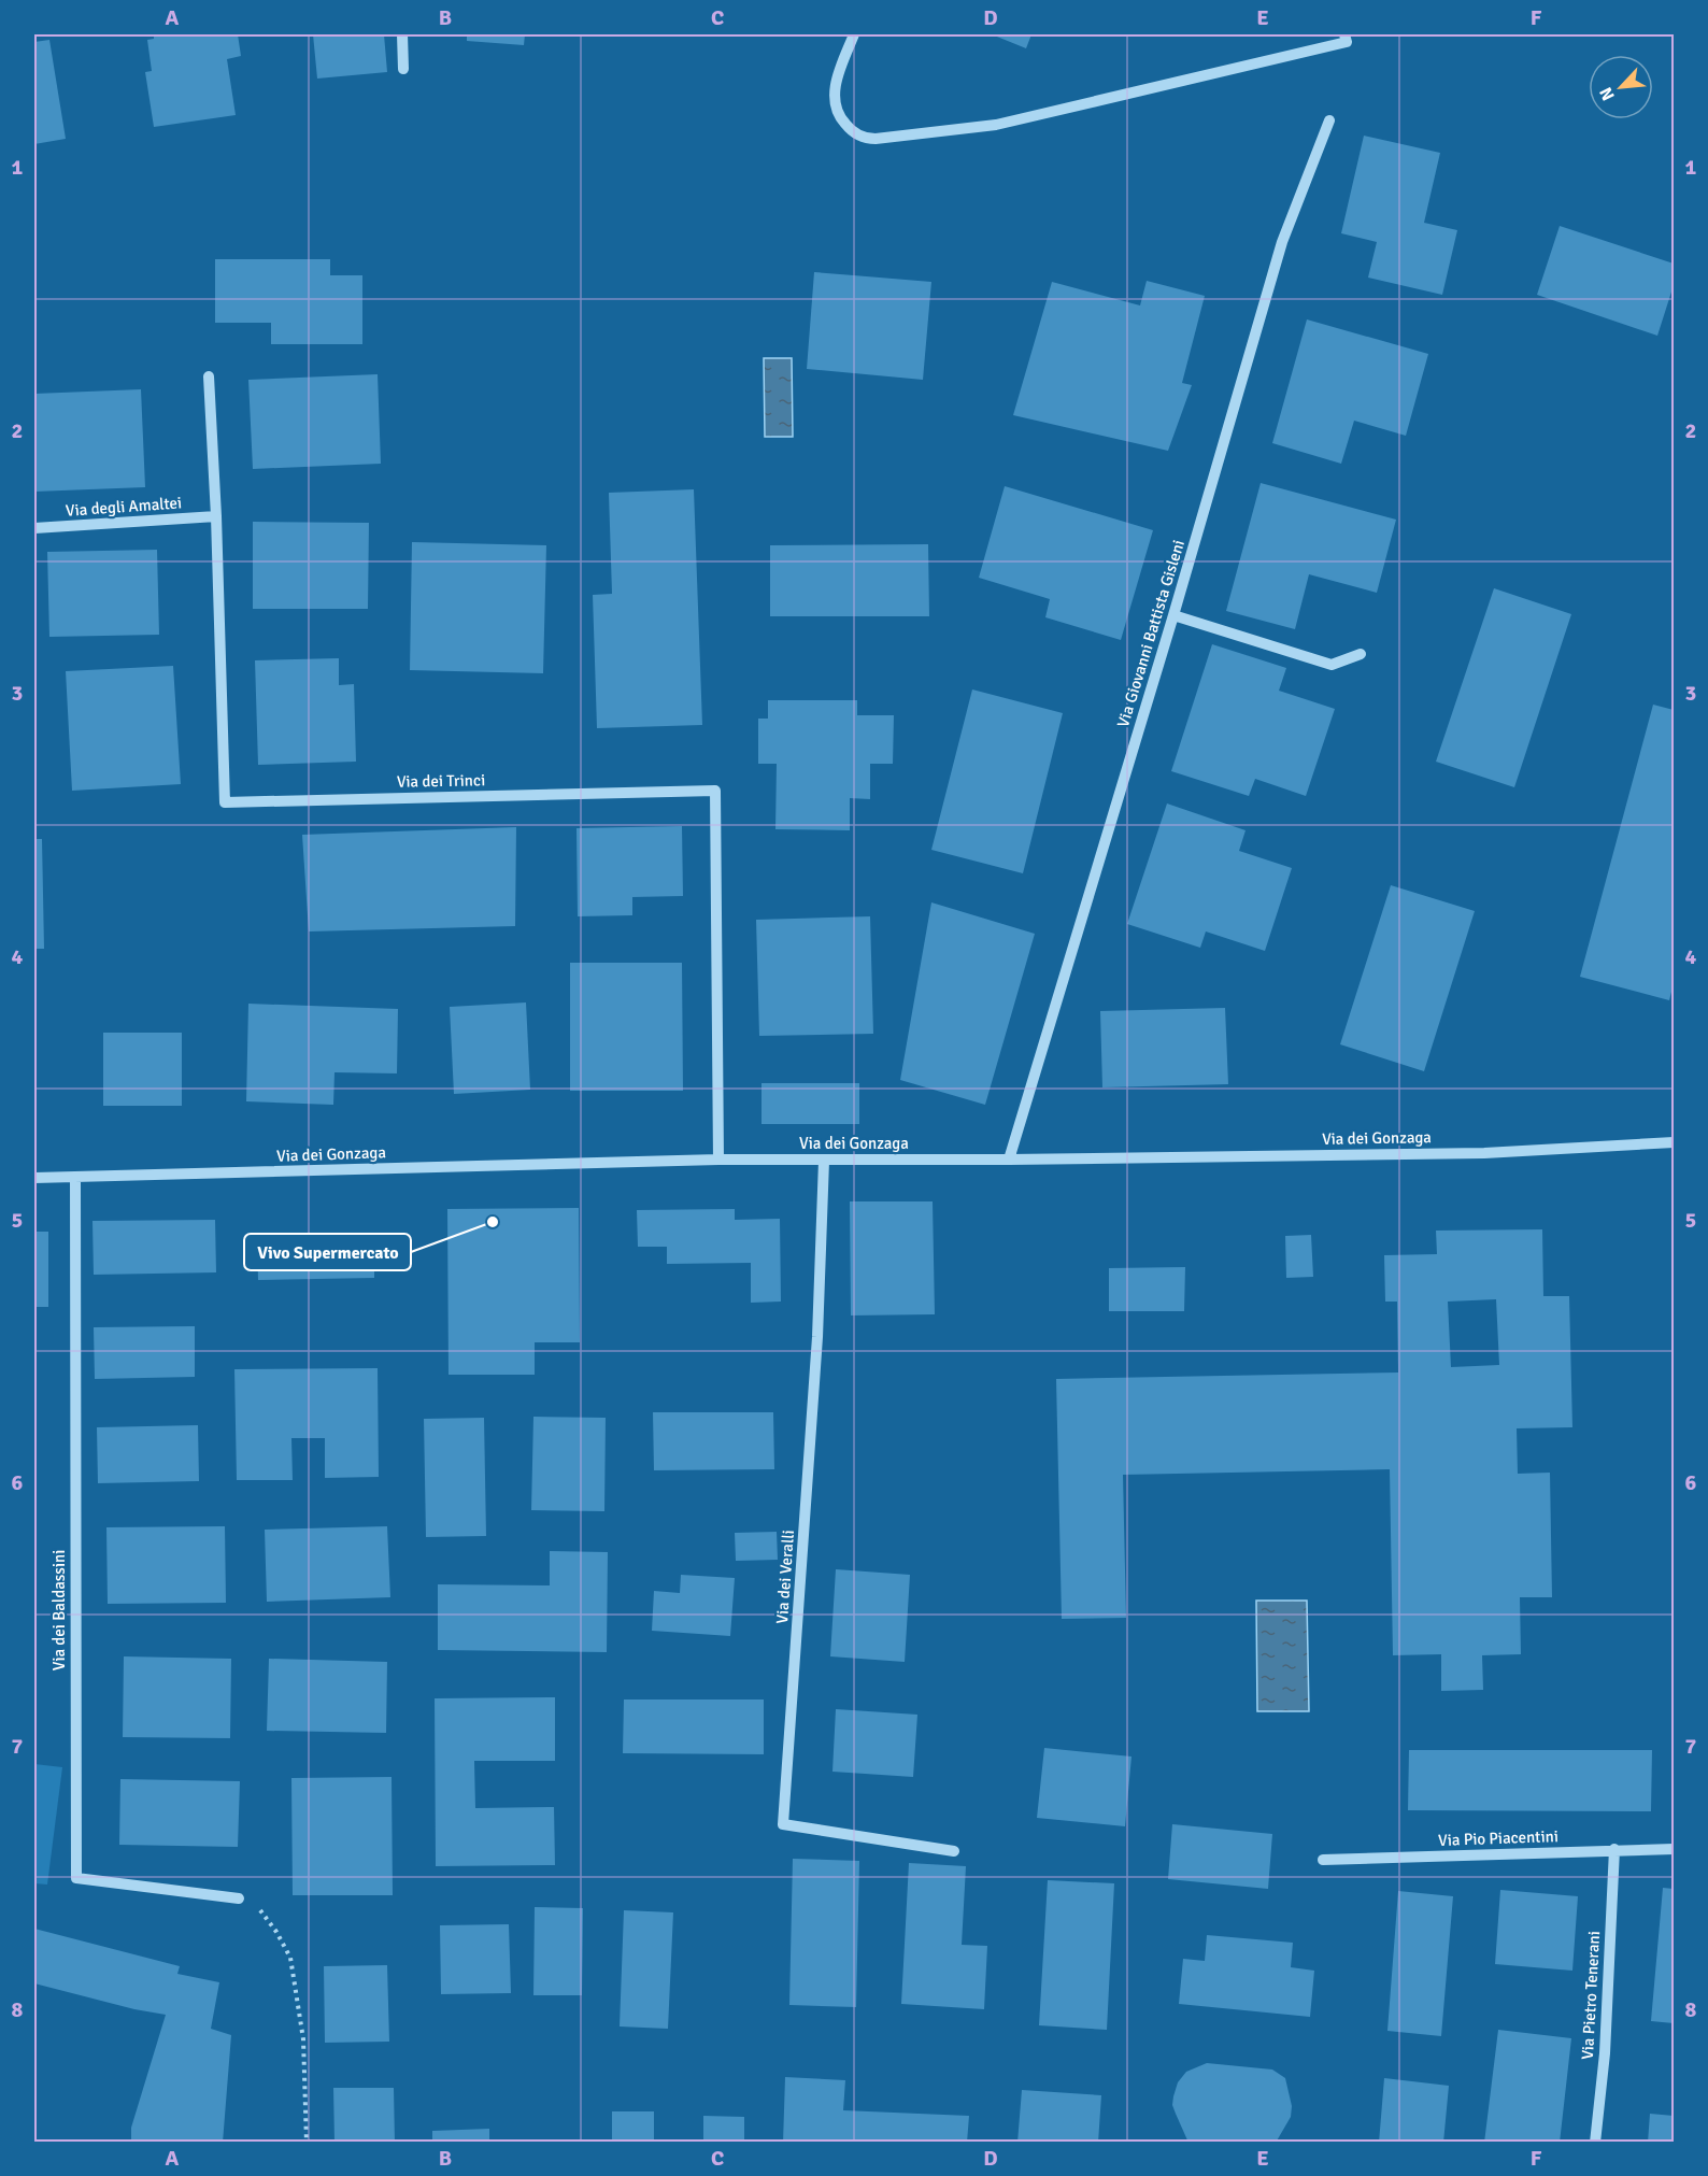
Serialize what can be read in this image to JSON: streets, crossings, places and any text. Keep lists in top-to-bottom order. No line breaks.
{"streets":{"street":["Via degli Amaltei","Via Giovanni Battista Gisleni","Via dei Trinci","Via dei Gonzaga","Via dei Veralli","Via dei Baldassini","Via Pio Piacentini","Via Pietro Tenerani"]},"crossings":[["Via degli Amaltei","Via dei Trinci"],["Via Giovanni Battista Gisleni","Via dei Gonzaga"],["Via dei Trinci","Via dei Gonzaga"],["Via dei Gonzaga","Via dei Veralli"],["Via dei Gonzaga","Via dei Baldassini"],["Via Pio Piacentini","Via Pietro Tenerani"]],"places":["Vivo Supermercato"],"north":"bottom left","grid":{"columns":["A","B","C","D","E","F"],"rows":["1","2","3","4","5","6","7","8"]}}
